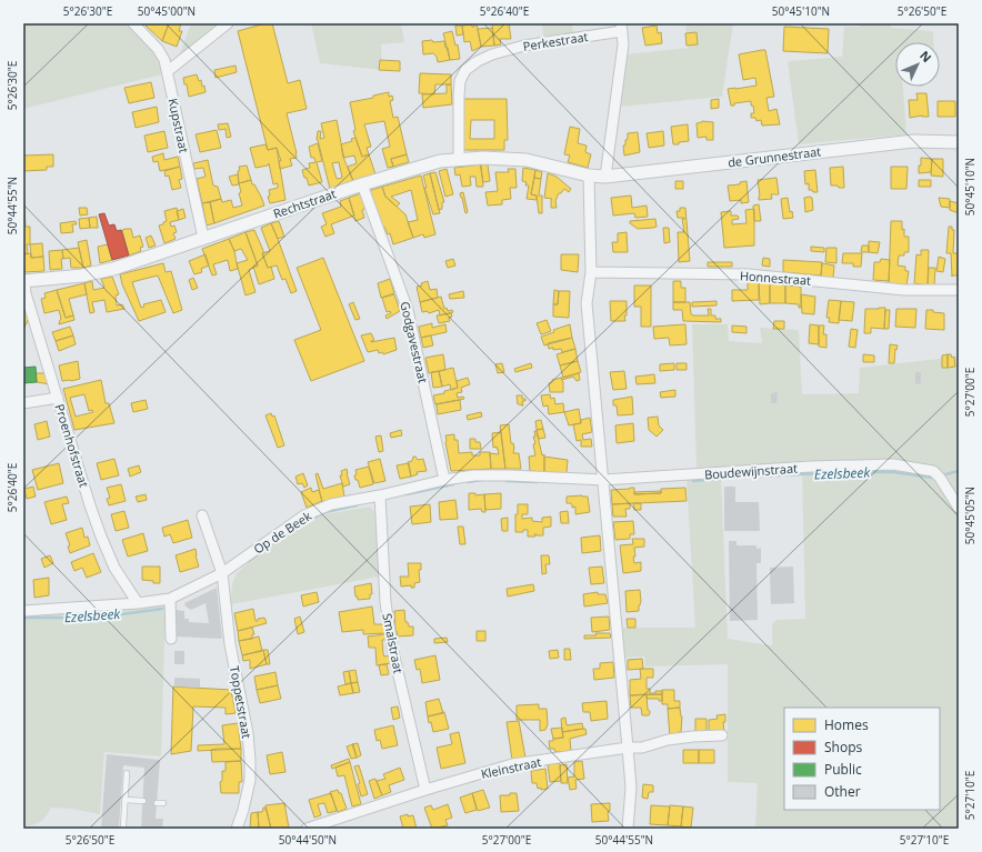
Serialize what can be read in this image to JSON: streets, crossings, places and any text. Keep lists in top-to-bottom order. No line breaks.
{"streets":{"street":["Perkestraat","Kupstraat","de Grunnestraat","Rechtstraat","Honnestraat","Godgavestraat","Proenhofstraat","Boudewijnstraat","Op de Beek","Smalstraat","Toppetstraat","Kleinstraat"]},"crossings":[["Perkestraat","de Grunnestraat"],["Perkestraat","Rechtstraat"],["Kupstraat","Rechtstraat"],["de Grunnestraat","Rechtstraat"],["Rechtstraat","Godgavestraat"],["Rechtstraat","Proenhofstraat"],["Godgavestraat","Op de Beek"],["Proenhofstraat","Op de Beek"],["Boudewijnstraat","Op de Beek"],["Op de Beek","Smalstraat"],["Op de Beek","Toppetstraat"],["Smalstraat","Kleinstraat"]],"water":["Ezelsbeek"],"legend":["Homes","Shops","Public","Other"],"north":"top right","coordinates":["5°26'30\"E","50°45'00\"N","5°26'40\"E","50°45'10\"N","5°26'50\"E","50°44'55\"N","5°27'00\"E","50°45'05\"N","5°27'10\"E","50°44'50\"N"]}
